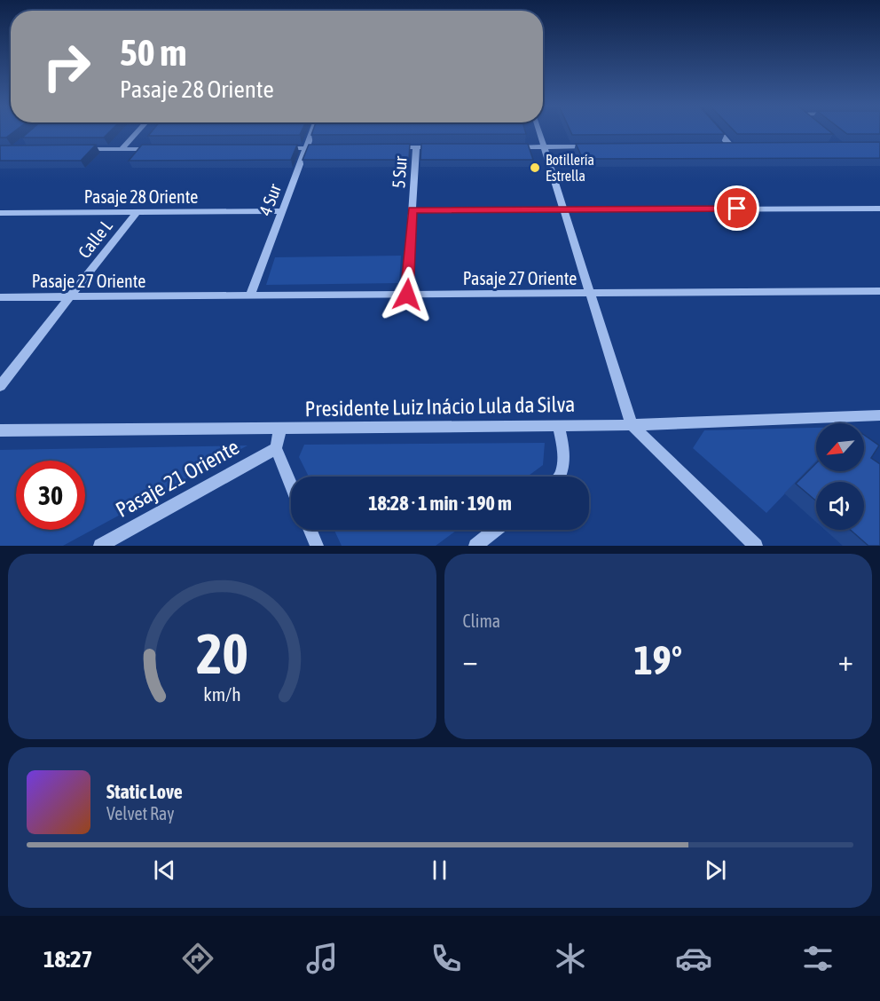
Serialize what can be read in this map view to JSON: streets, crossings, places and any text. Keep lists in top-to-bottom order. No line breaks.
{"streets":{"street":["5 Sur","Pasaje 28 Oriente","4 Sur","Calle L","Pasaje 27 Oriente","Presidente Luiz Inácio Lula da Silva","Pasaje 21 Oriente"]},"crossings":[["5 Sur","Pasaje 27 Oriente"],["Pasaje 28 Oriente","4 Sur"],["Pasaje 28 Oriente","Calle L"],["4 Sur","Pasaje 27 Oriente"],["Calle L","Pasaje 27 Oriente"]],"places":["Botillería Estrella"],"north":"bottom left","page":{"turn":["50 m","Pasaje 28 Oriente"],"limit":"30","trip":"18:28 · 1 min · 190 m","tile":"Clima","heat":["−","19°","+"],"song":["Static Love","Velvet Ray"],"tabs":"18:27","gauge":["20","km/h"]}}
